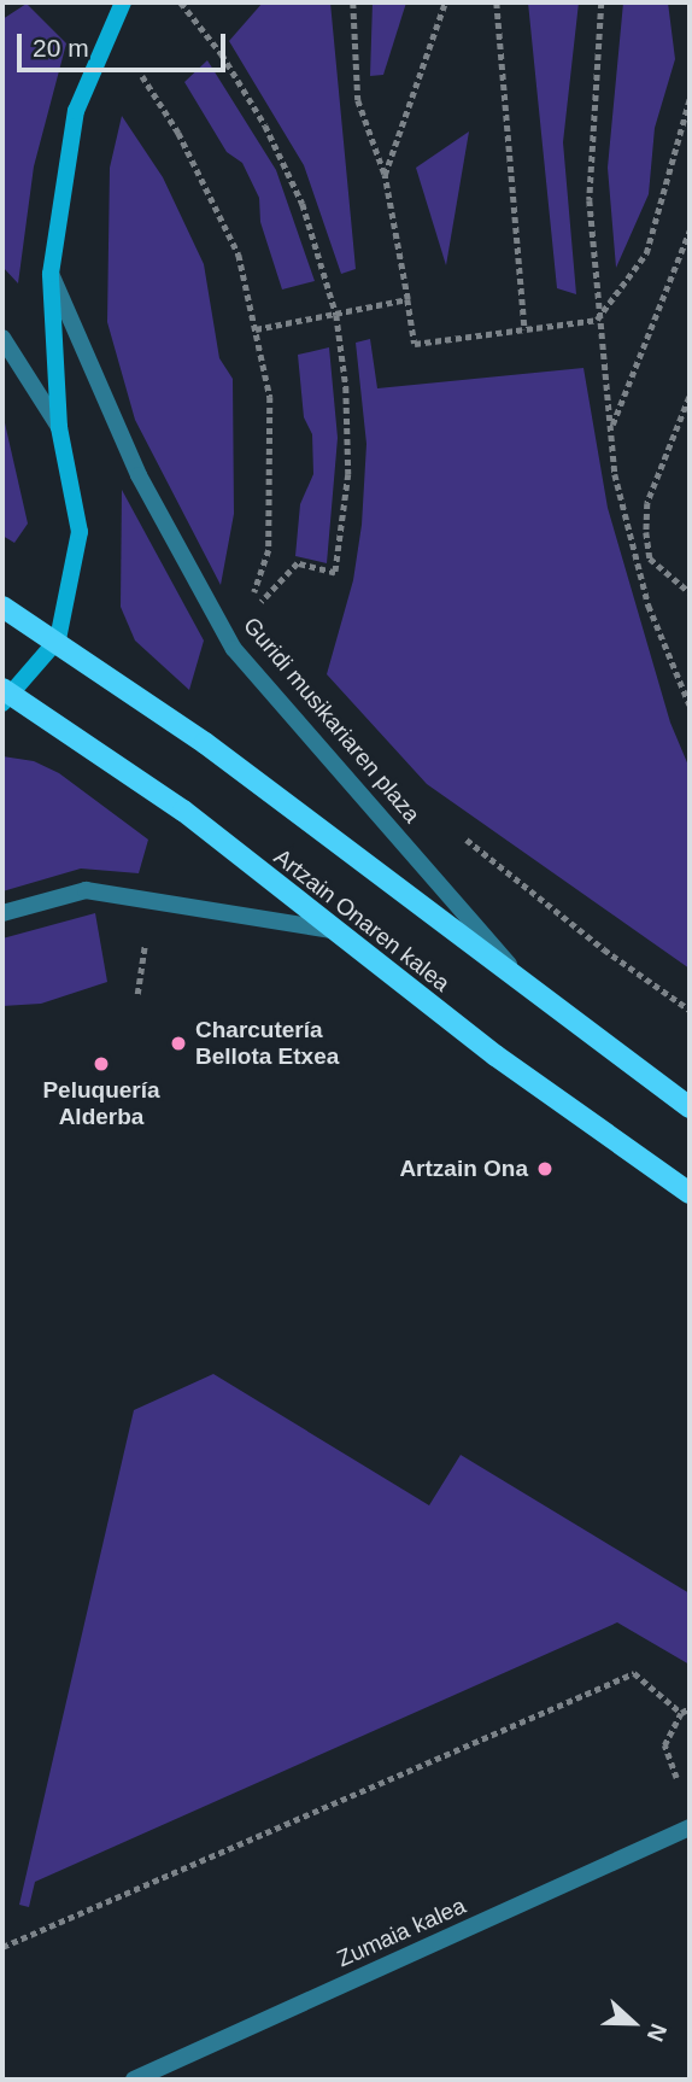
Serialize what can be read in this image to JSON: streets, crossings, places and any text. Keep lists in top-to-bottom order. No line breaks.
{"streets":{"main road":["Artzain Onaren kalea"],"street":["Guridi musikariaren plaza","Zumaia kalea"]},"crossings":[["Guridi musikariaren plaza","Artzain Onaren kalea"]],"places":["Charcutería Bellota Etxea","Peluquería Alderba","Artzain Ona"],"scale_bar":"20 m","north":"right"}
